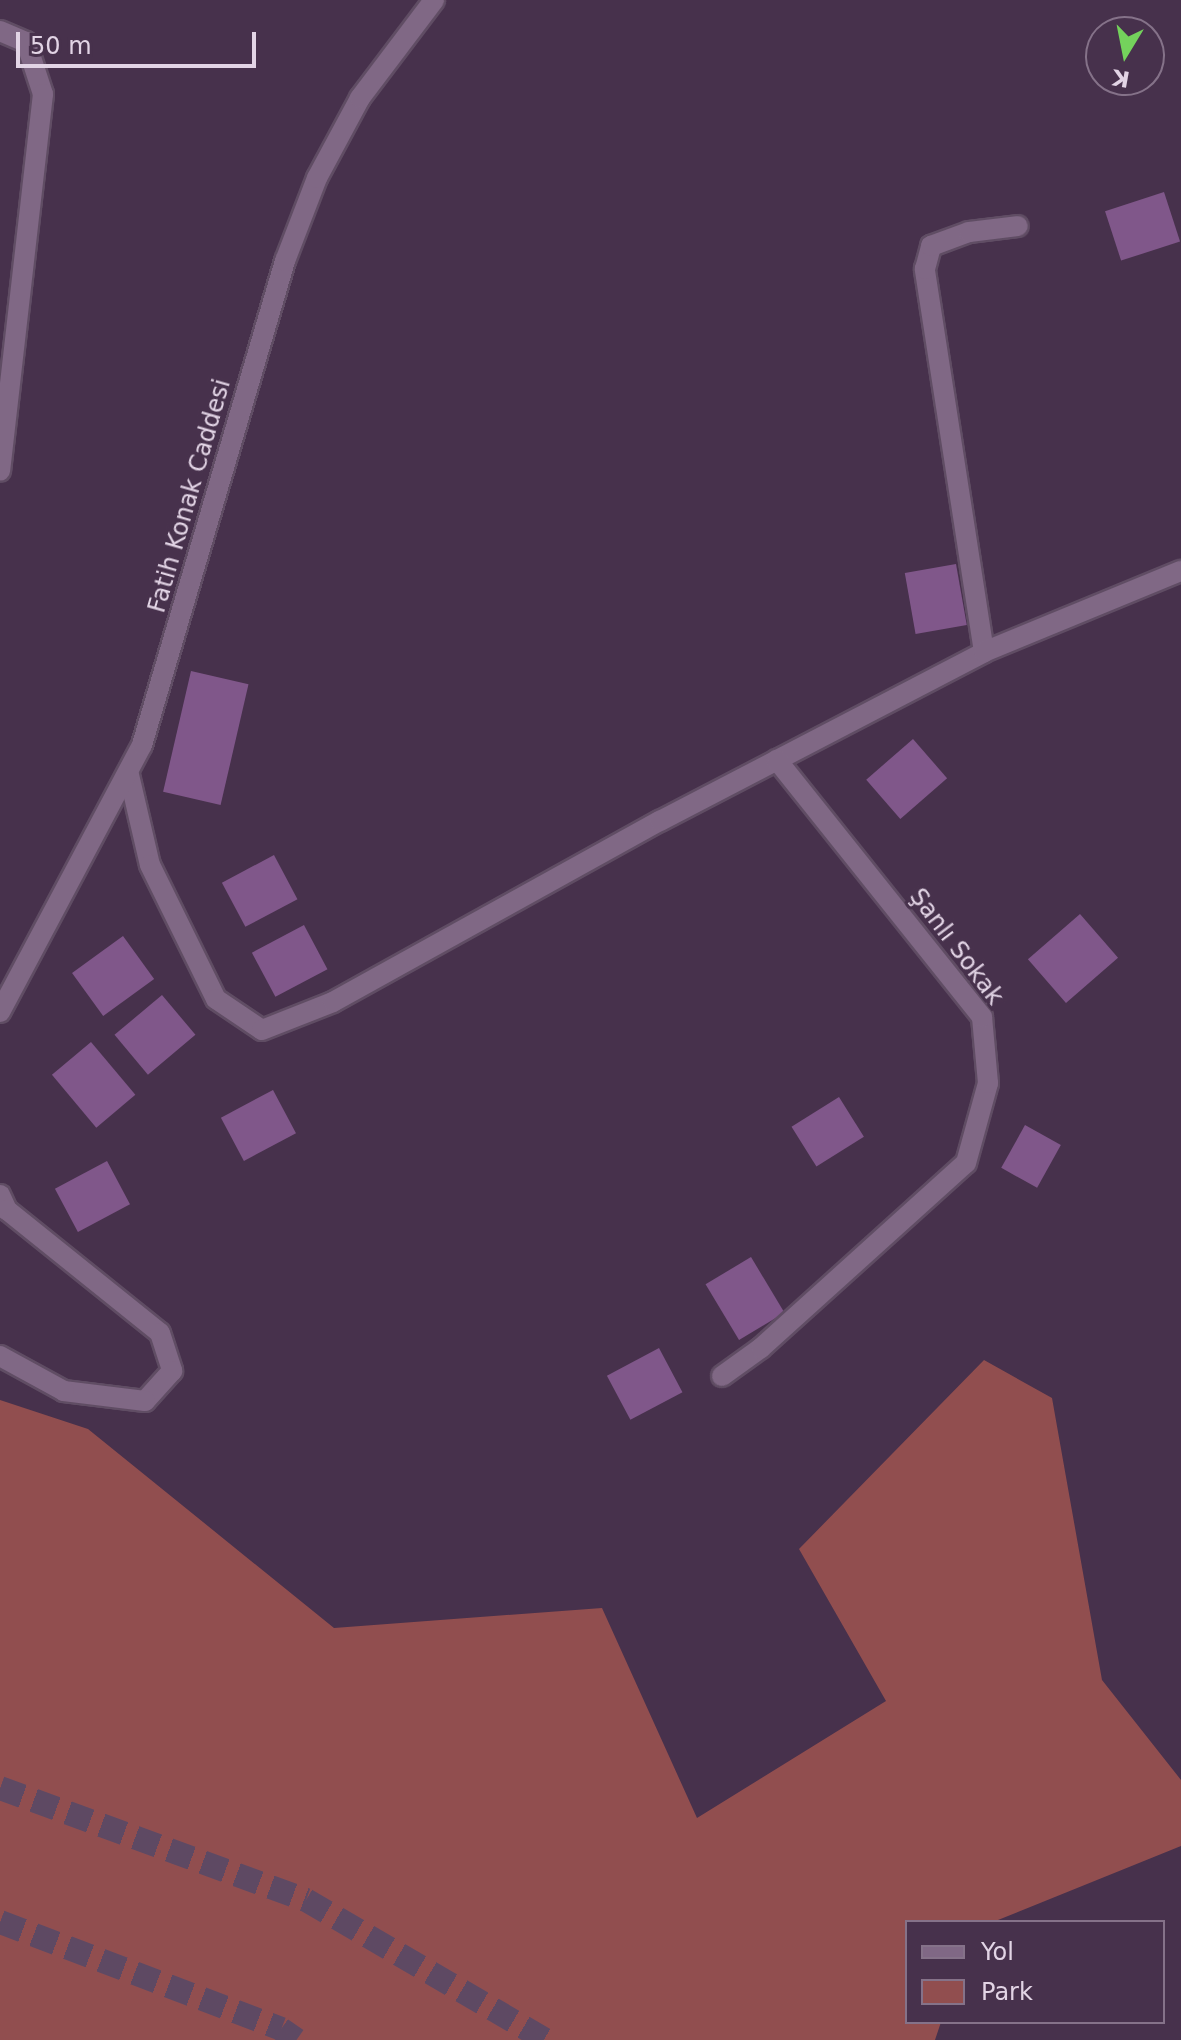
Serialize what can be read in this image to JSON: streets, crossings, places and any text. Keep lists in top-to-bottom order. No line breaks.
{"streets":{"street":["Fatih Konak Caddesi","Şanlı Sokak"]},"legend":["Yol","Park"],"scale_bar":"50 m","north":"bottom"}
